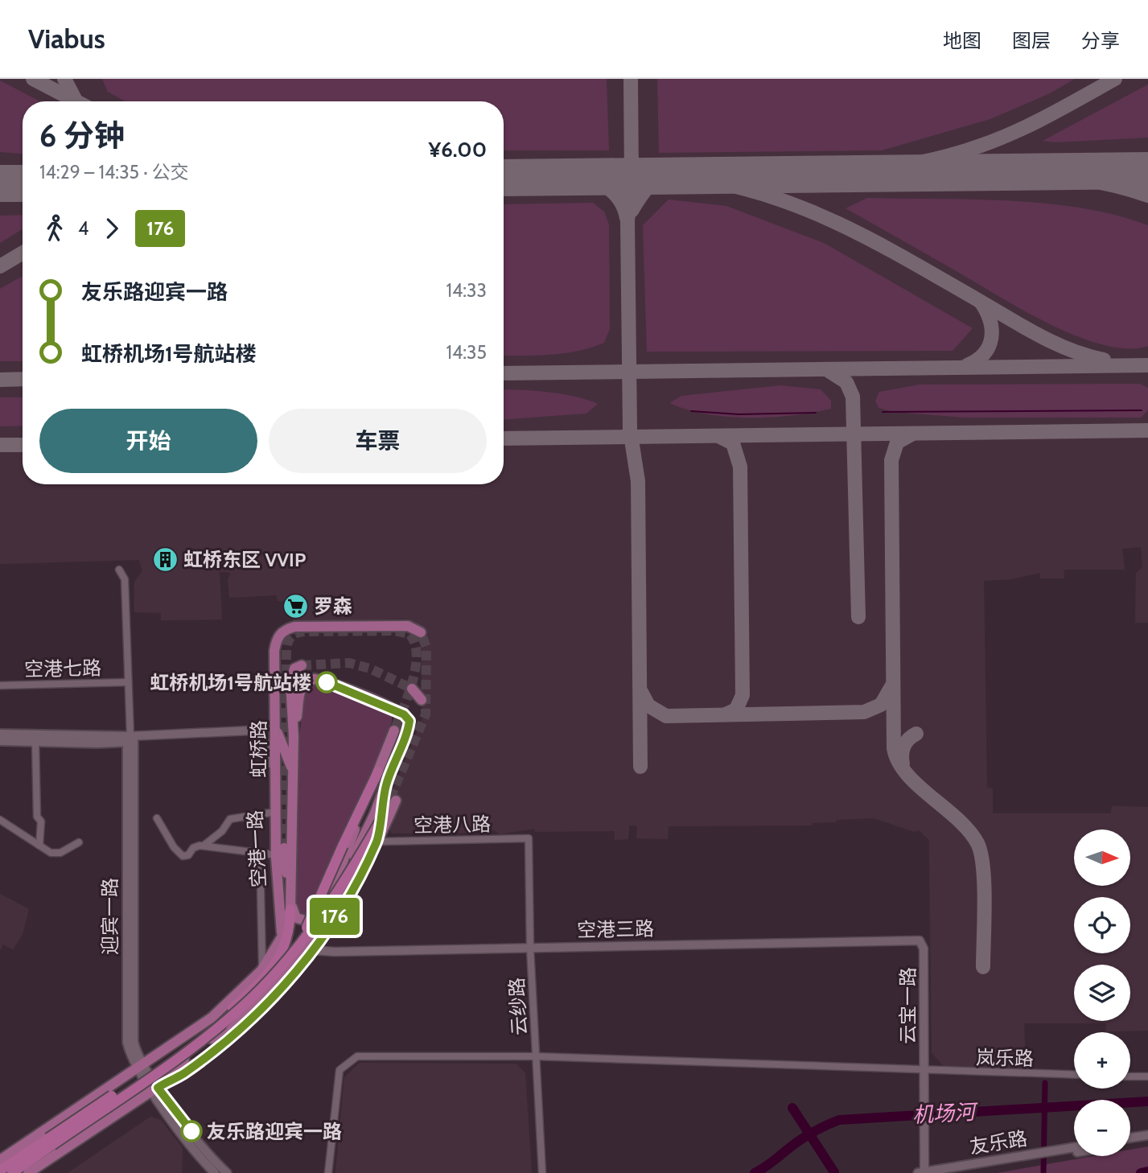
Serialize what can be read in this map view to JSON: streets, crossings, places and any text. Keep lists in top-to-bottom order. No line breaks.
{"streets":{"main road":["虹桥路","空港一路","迎宾一路","友乐路"],"street":["空港七路","空港八路","空港三路","云宝一路","云纱路","岚乐路"]},"crossings":[["空港七路","迎宾一路"],["虹桥路","空港一路"],["虹桥路","迎宾一路"],["空港八路","云纱路"],["空港一路","迎宾一路"],["空港三路","云宝一路"],["空港三路","云纱路"],["云宝一路","岚乐路"],["云宝一路","友乐路"],["云纱路","岚乐路"]],"water":["机场河"],"places":{"building":["虹桥东区 VVIP"],"supermarket":["罗森"],"other":["虹桥机场1号航站楼","友乐路迎宾一路"]},"lines":["bus line 176"],"north":"right","page":{"header":"Viabus","nav":["地图","图层","分享"],"on_map":"176","heading":["6 分钟","14:29 – 14:35 · 公交","¥6.00"],"legs":["4","176"],"list":[{"name":"友乐路迎宾一路","value":"14:33"},{"name":"虹桥机场1号航站楼","value":"14:35"}],"buttons":["开始","车票"],"map_buttons":["+","−"]}}
